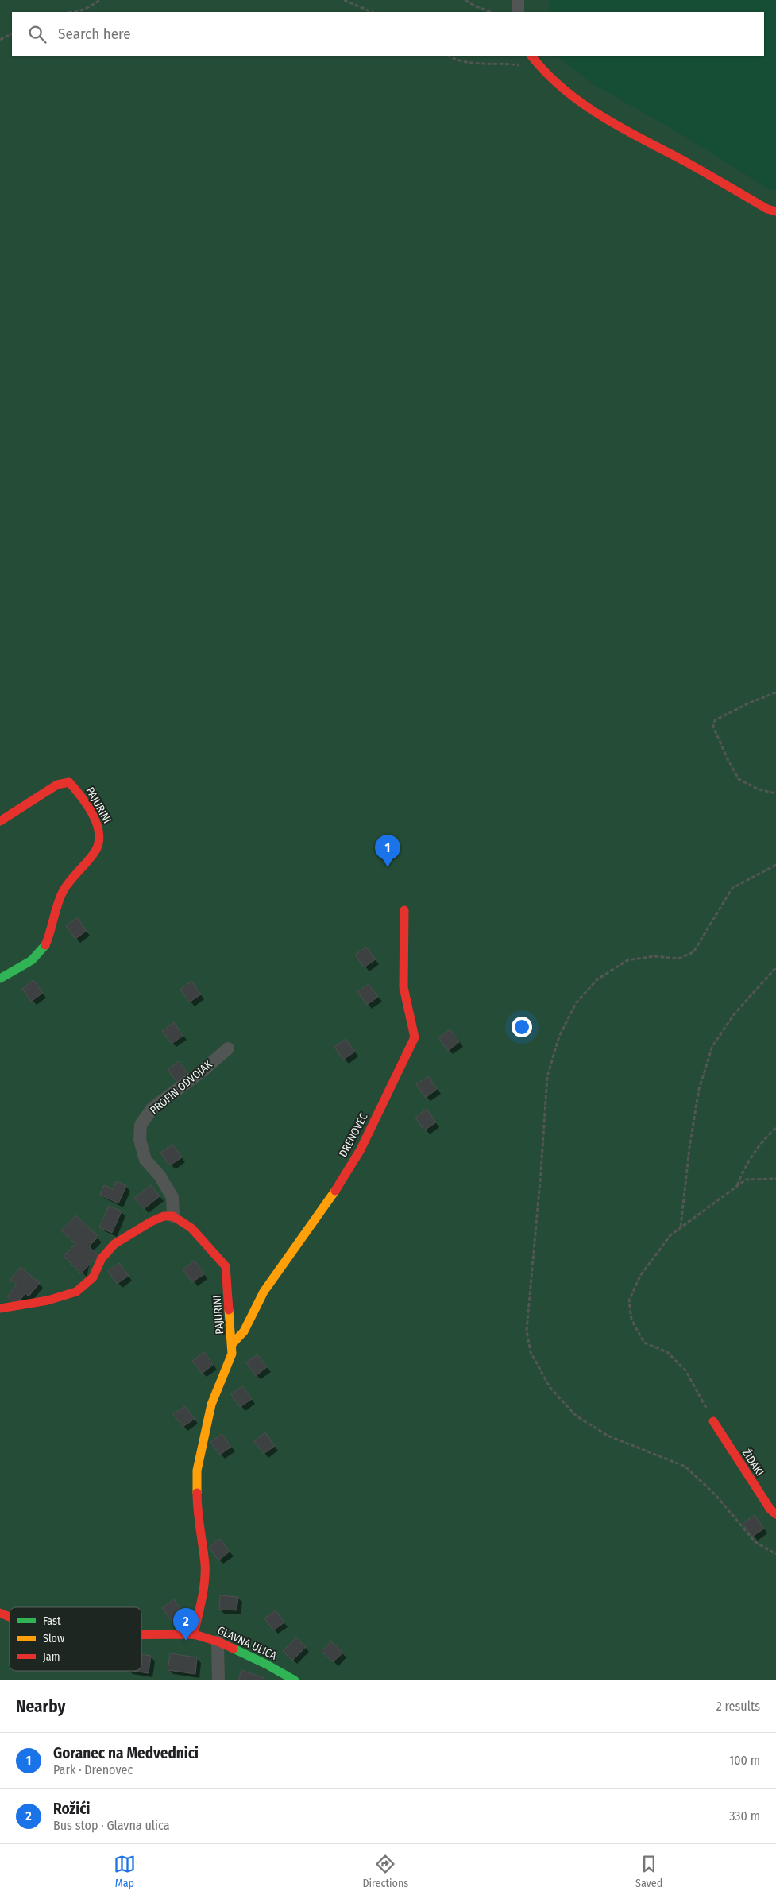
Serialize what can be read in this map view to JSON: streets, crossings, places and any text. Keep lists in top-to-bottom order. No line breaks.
{"streets":{"street":["PAJURINI","PROFIN ODVOJAK","DRENOVEC","ŽIDAKI","GLAVNA ULICA"]},"crossings":[["PAJURINI","PROFIN ODVOJAK"],["PAJURINI","DRENOVEC"],["PAJURINI","GLAVNA ULICA"]],"legend":["Fast","Slow","Jam"],"page":{"search":"Search here","pins":["1","2"],"heading":["Nearby","2 results"],"list":[{"mark":"1","name":"Goranec na Medvednici","note":"Park · Drenovec","value":"100 m"},{"mark":"2","name":"Rožići","note":"Bus stop · Glavna ulica","value":"330 m"}],"nav":["Map","Directions","Saved"]}}
